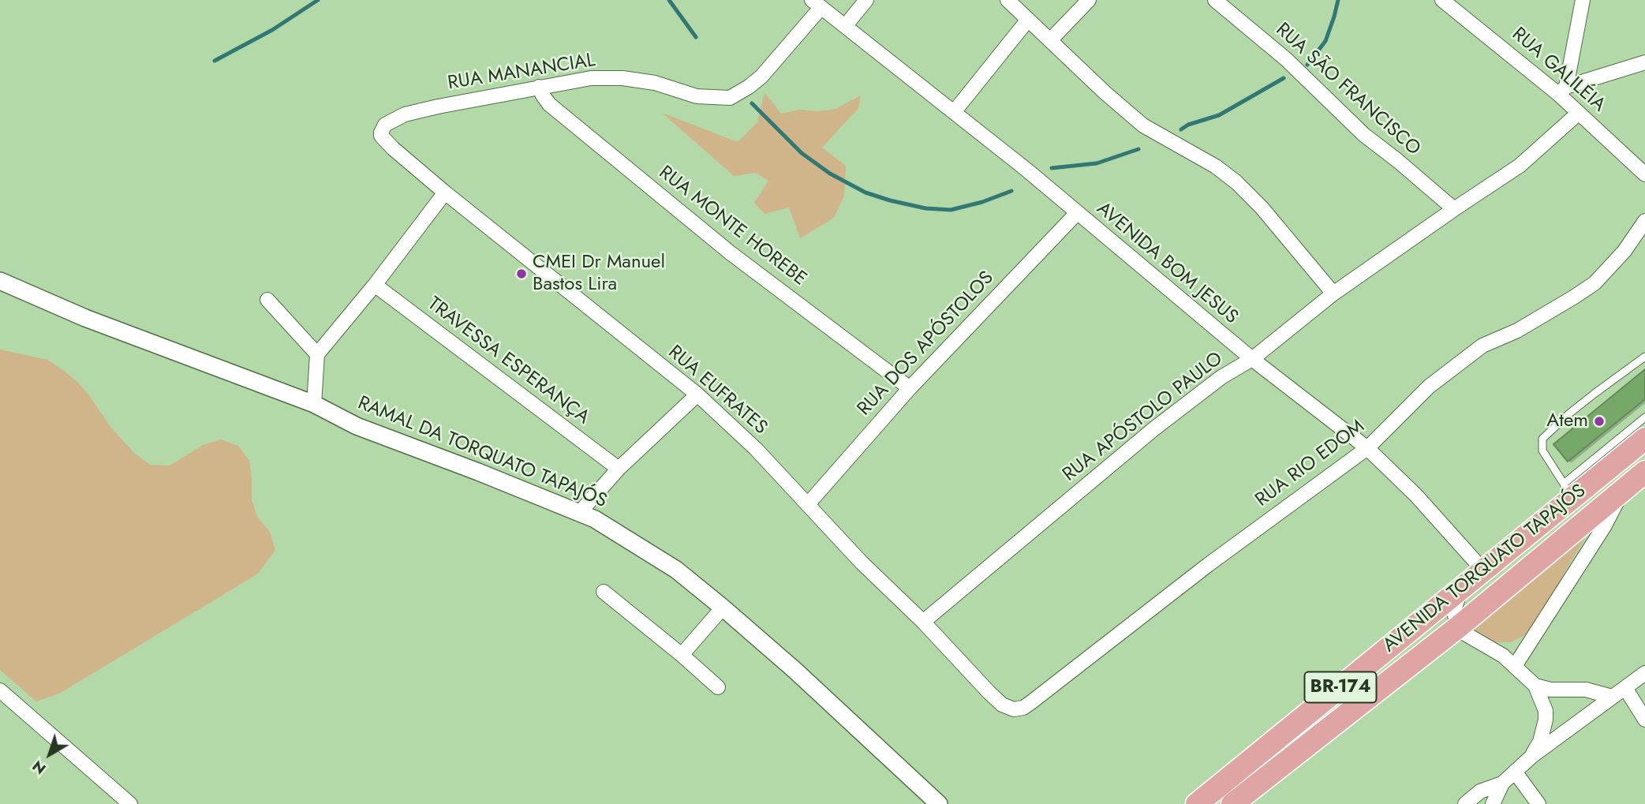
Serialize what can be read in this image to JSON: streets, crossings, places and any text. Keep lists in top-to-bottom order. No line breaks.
{"streets":{"highway":["AVENIDA TORQUATO TAPAJÓS","BR-174"],"street":["RUA GALILÉIA","RUA MANANCIAL","RUA SÃO FRANCISCO","RUA MONTE HOREBE","AVENIDA BOM JESUS","RUA DOS APÓSTOLOS","TRAVESSA ESPERANÇA","RUA EUFRATES","RUA APÓSTOLO PAULO","RAMAL DA TORQUATO TAPAJÓS","RUA RIO EDOM"]},"crossings":[["RUA GALILÉIA","RUA APÓSTOLO PAULO"],["RUA MANANCIAL","RUA MONTE HOREBE"],["RUA MANANCIAL","AVENIDA BOM JESUS"],["RUA MANANCIAL","RUA EUFRATES"],["RUA SÃO FRANCISCO","RUA APÓSTOLO PAULO"],["RUA MONTE HOREBE","RUA DOS APÓSTOLOS"],["AVENIDA BOM JESUS","RUA DOS APÓSTOLOS"],["AVENIDA BOM JESUS","RUA APÓSTOLO PAULO"],["AVENIDA BOM JESUS","RUA RIO EDOM"],["AVENIDA BOM JESUS","AVENIDA TORQUATO TAPAJÓS"],["RUA DOS APÓSTOLOS","RUA EUFRATES"],["RUA EUFRATES","RUA APÓSTOLO PAULO"],["RUA EUFRATES","RUA RIO EDOM"]],"places":["CMEI Dr Manuel Bastos Lira","Atem"],"north":"bottom left"}
